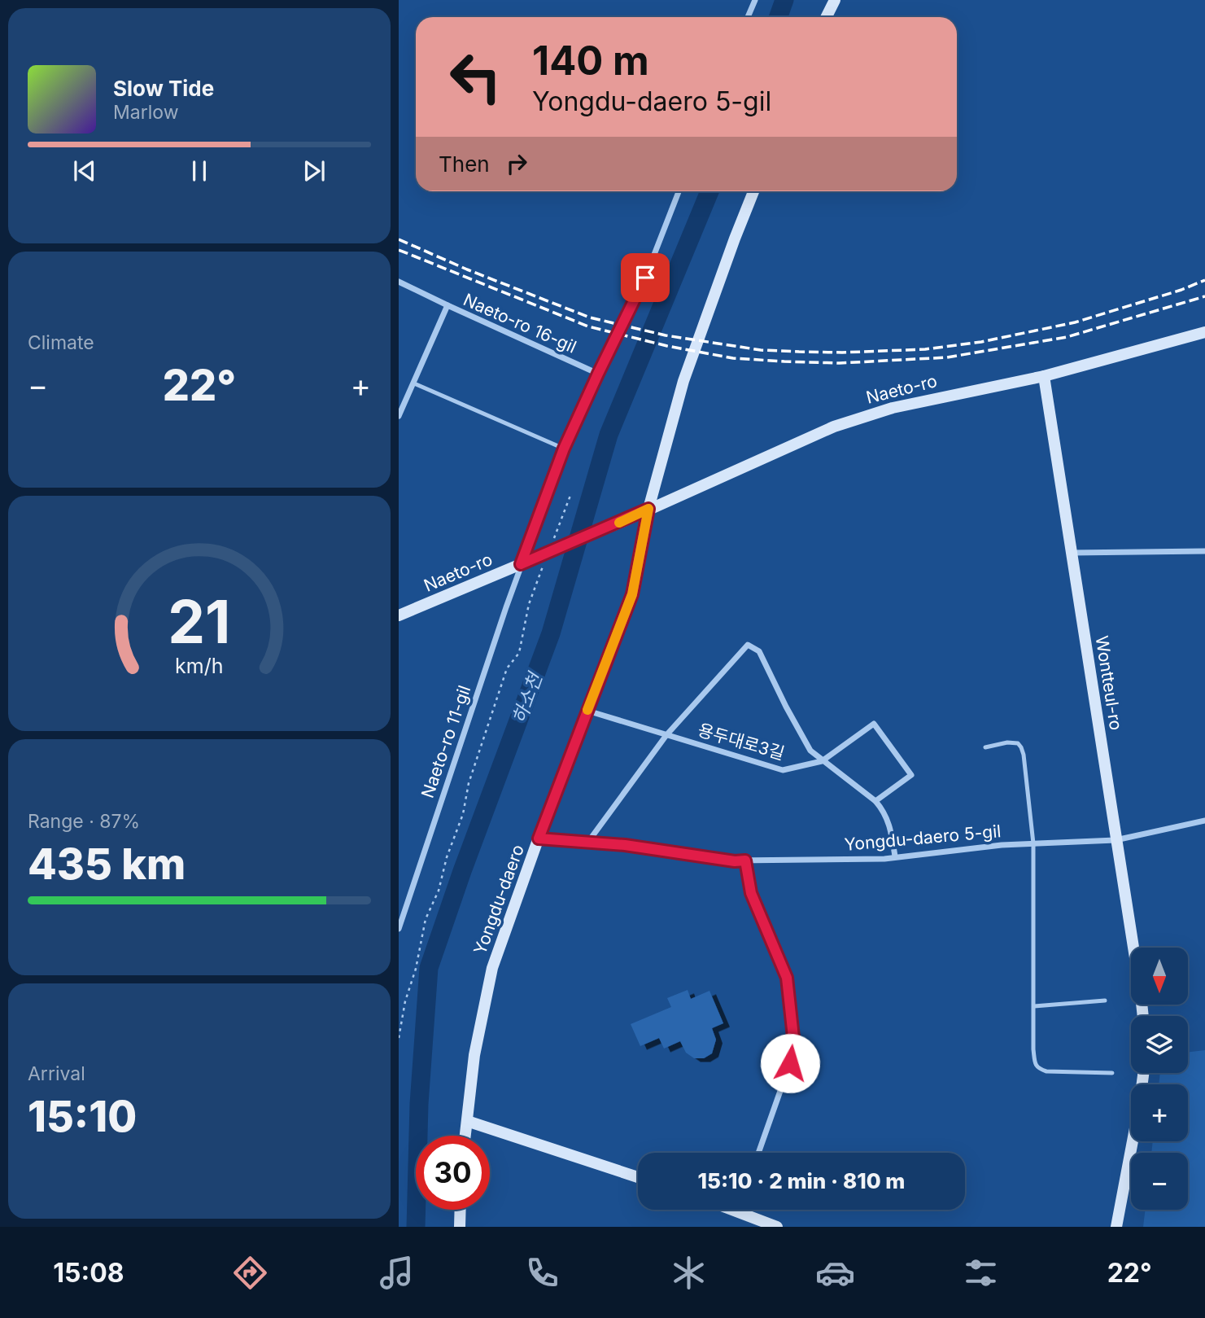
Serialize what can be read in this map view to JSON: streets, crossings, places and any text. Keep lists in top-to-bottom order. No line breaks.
{"streets":{"street":["Naeto-ro 16-gil","Naeto-ro","Wontteul-ro","Naeto-ro 11-gil","용두대로3길","Yongdu-daero 5-gil","Yongdu-daero"]},"crossings":[["Naeto-ro 16-gil","Naeto-ro 11-gil"],["Naeto-ro","Wontteul-ro"],["Naeto-ro","Naeto-ro 11-gil"],["Naeto-ro","Yongdu-daero"],["Wontteul-ro","Yongdu-daero 5-gil"],["용두대로3길","Yongdu-daero"],["Yongdu-daero 5-gil","Yongdu-daero"]],"water":["하소천"],"north":"bottom","page":{"turn":["140 m","Yongdu-daero 5-gil"],"song":["Slow Tide","Marlow"],"then":"Then","tile":["Climate",["Range · 87%","435 km"],["Arrival","15:10"]],"heat":["−","22°","+"],"map_buttons":["+","−"],"limit":"30","trip":"15:10 · 2 min · 810 m","tabs":["15:08","22°"],"gauge":["21","km/h"]}}
